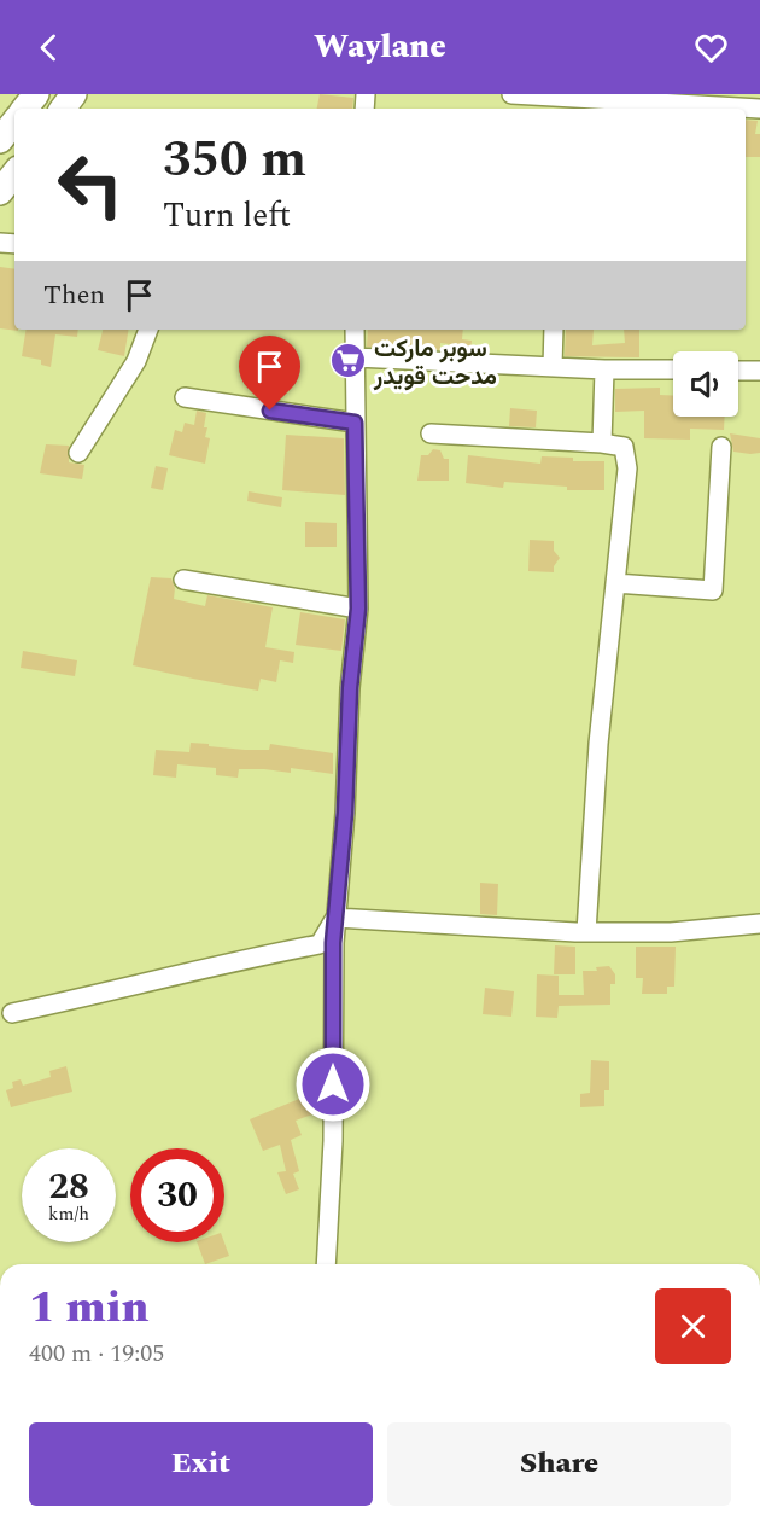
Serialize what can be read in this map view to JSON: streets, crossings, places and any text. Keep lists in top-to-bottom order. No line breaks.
{"places":{"supermarket":["سوبر ماركت مدحت قويدر"]},"page":{"header":"Waylane","turn":["350 m","Turn left"],"then":"Then","speed":"28 km/h","limit":"30","heading":["1 min","400 m · 19:05"],"buttons":["Exit","Share"]}}
